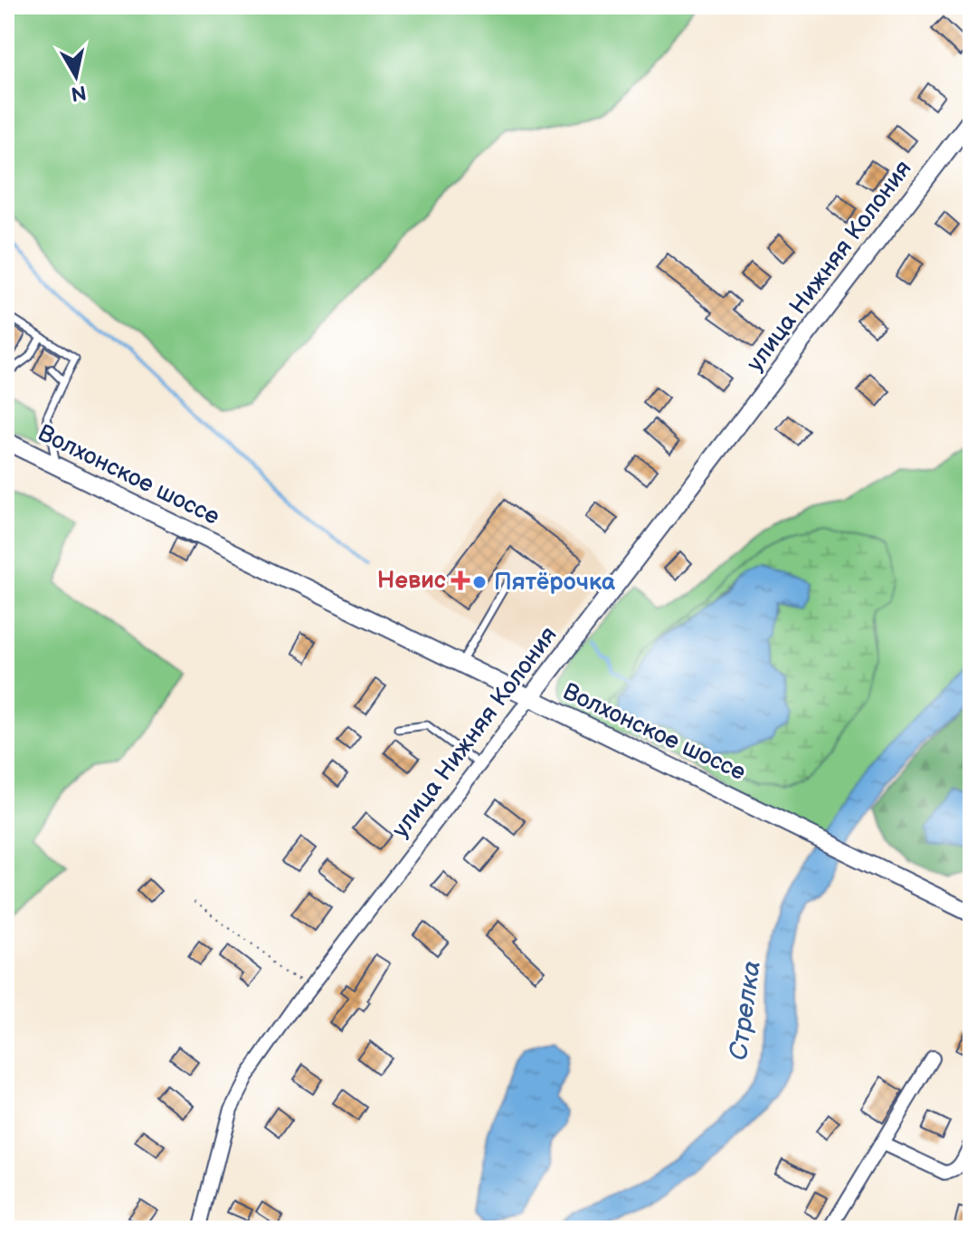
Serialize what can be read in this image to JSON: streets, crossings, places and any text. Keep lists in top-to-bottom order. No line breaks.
{"streets":{"main road":["улица Нижняя Колония","Волхонское шоссе"]},"crossings":[["улица Нижняя Колония","Волхонское шоссе"]],"water":["Стрелка"],"places":{"health":["Невис"],"other":["Пятёрочка"]},"north":"bottom"}
